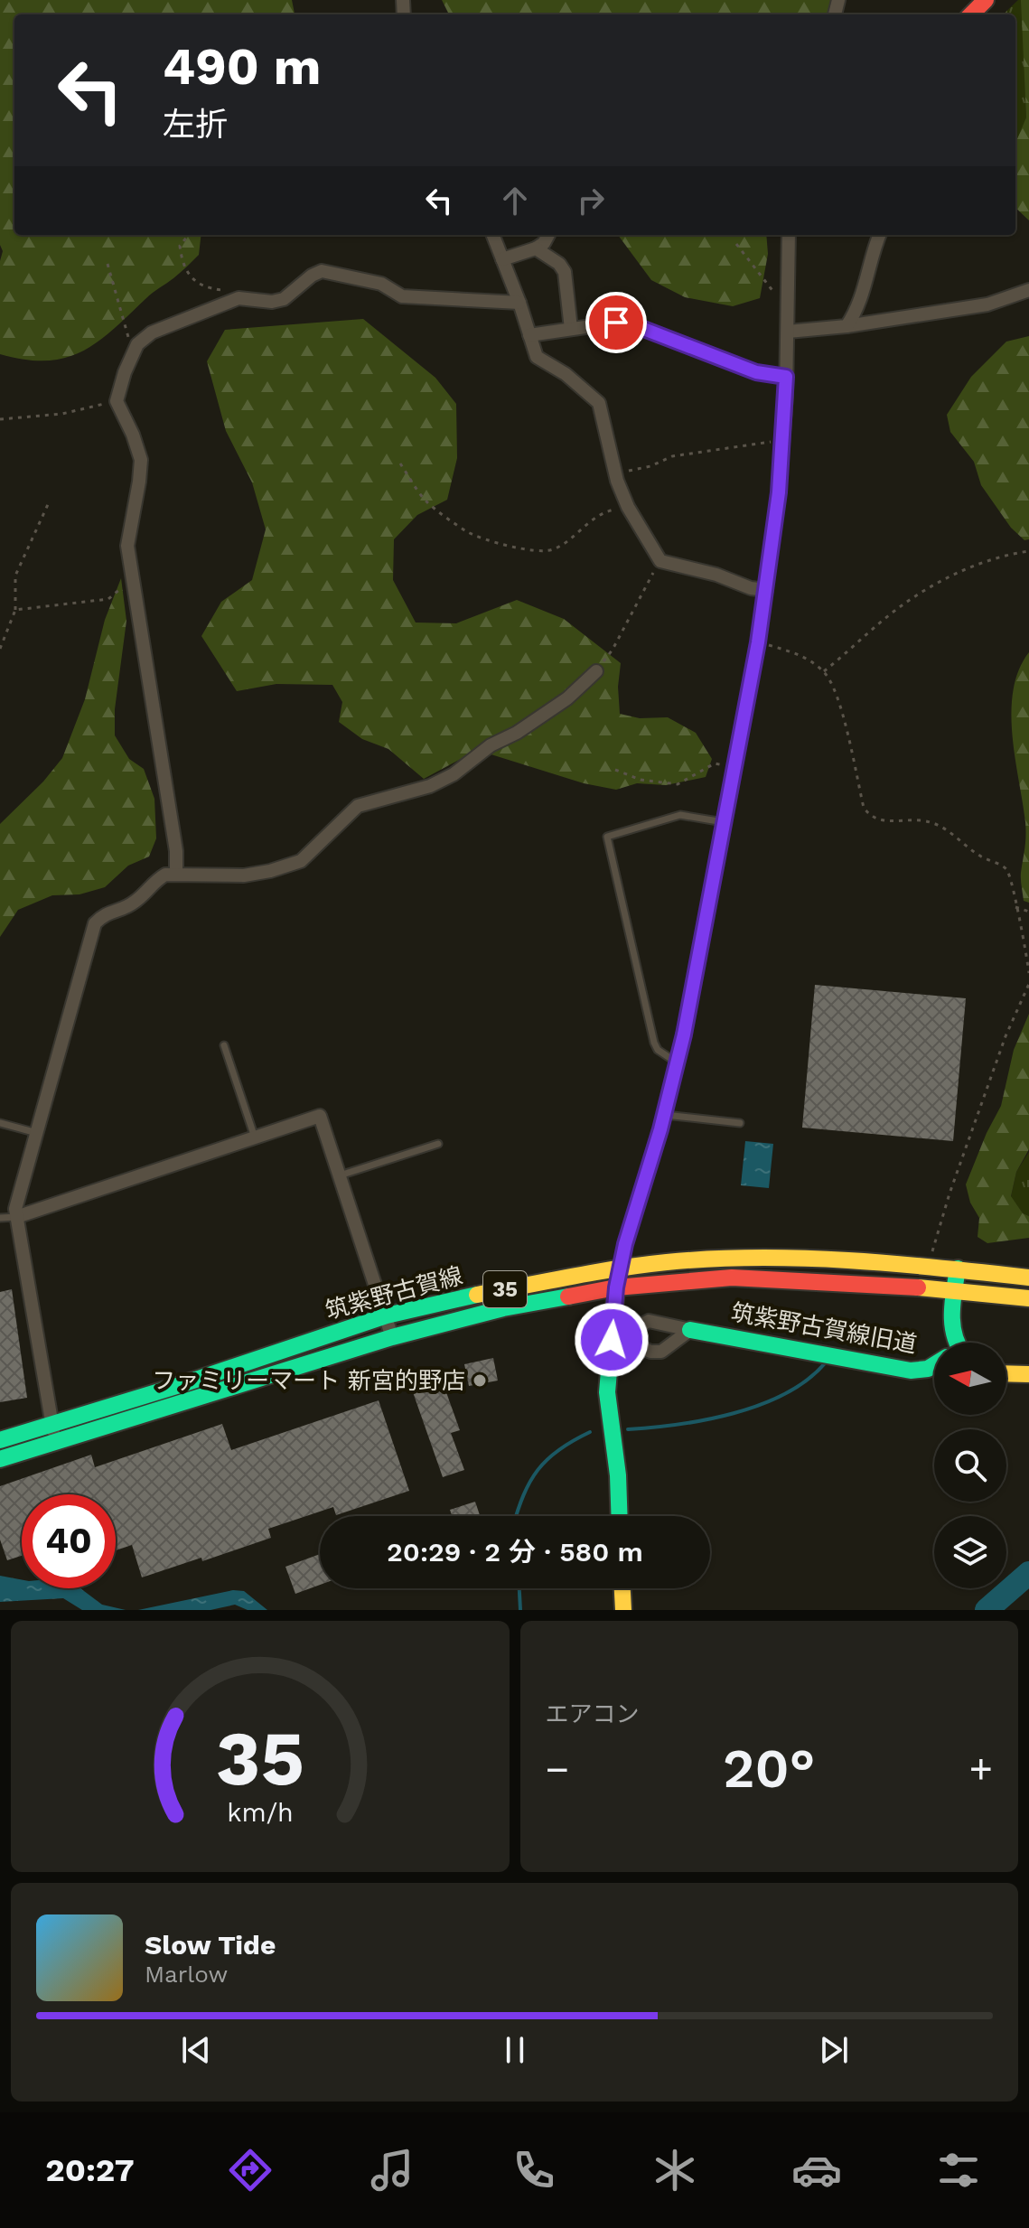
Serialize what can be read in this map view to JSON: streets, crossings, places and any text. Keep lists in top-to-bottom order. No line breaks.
{"streets":{"main road":["35","筑紫野古賀線","筑紫野古賀線旧道"]},"crossings":[["筑紫野古賀線","筑紫野古賀線旧道"]],"places":["ファミリーマート 新宮的野店"],"north":"left","page":{"turn":["490 m","左折"],"limit":"40","trip":"20:29 · 2 分 · 580 m","tile":"エアコン","heat":["−","20°","+"],"song":["Slow Tide","Marlow"],"tabs":"20:27","gauge":["35","km/h"]}}
